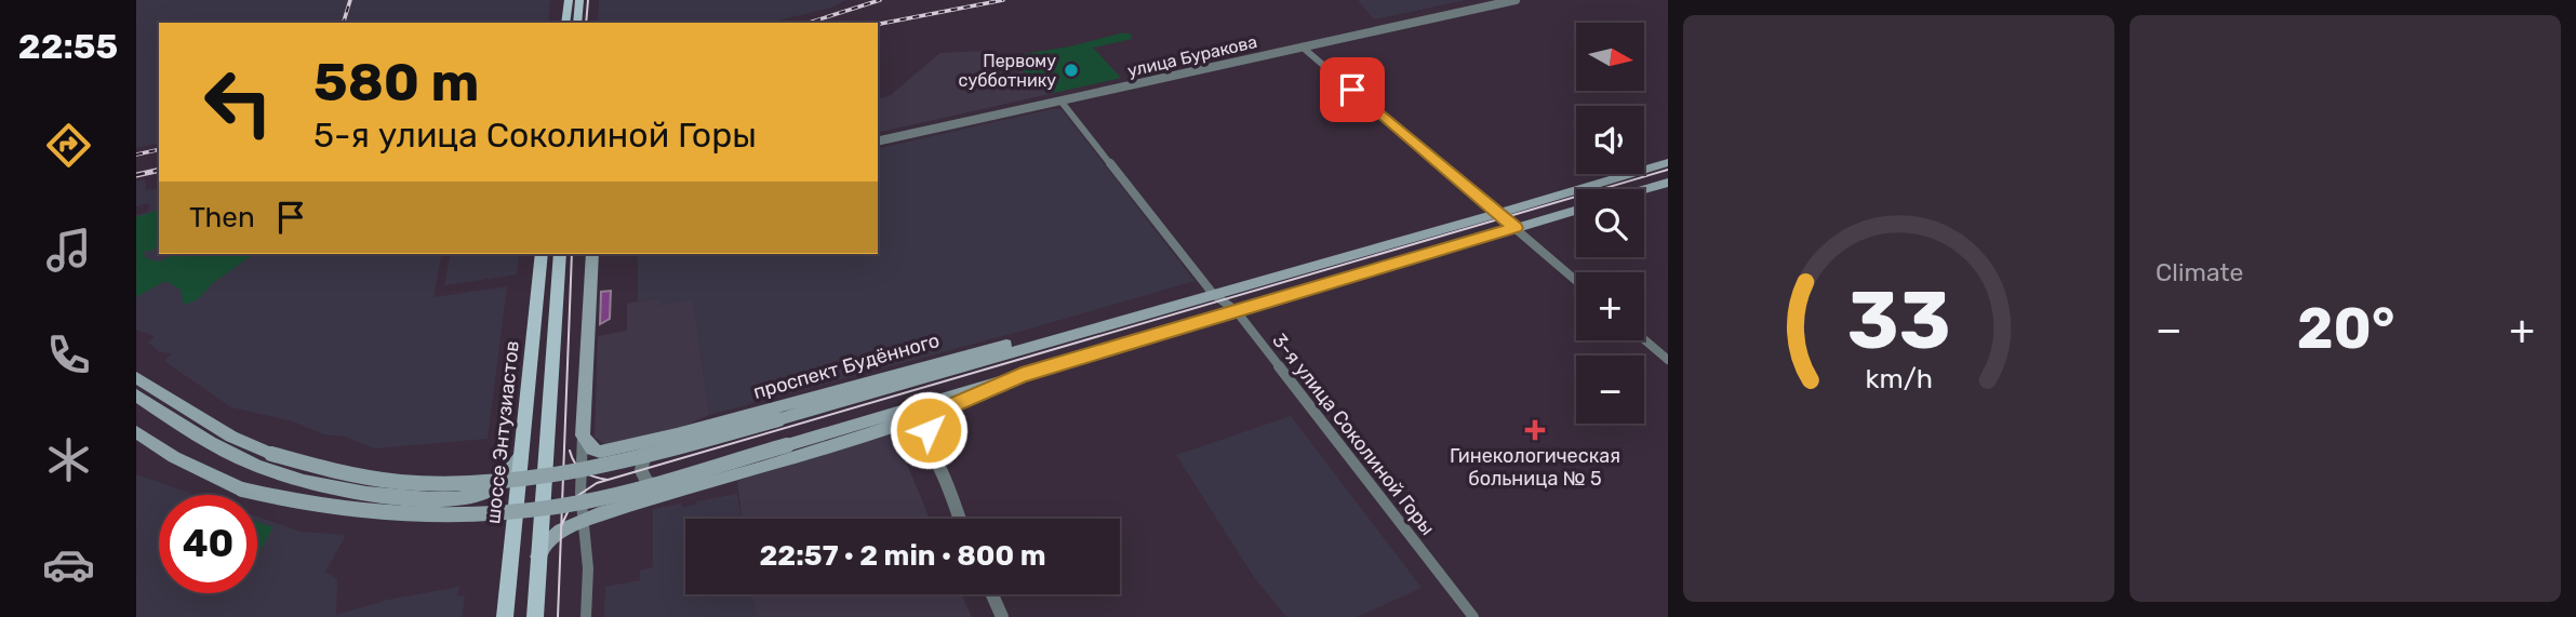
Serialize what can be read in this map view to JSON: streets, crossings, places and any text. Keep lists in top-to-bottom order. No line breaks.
{"streets":{"main road":["проспект Будённого","шоссе Энтузиастов"],"street":["улица Буракова","3-я улица Соколиной Горы"]},"crossings":[["улица Буракова","3-я улица Соколиной Горы"],["проспект Будённого","3-я улица Соколиной Горы"]],"places":{"other":["Первому субботнику"],"health":["Гинекологическая больница № 5"]},"north":"right","page":{"tabs":"22:55","tile":"Climate","map_buttons":["+","−"],"turn":["580 m","5-я улица Соколиной Горы"],"then":"Then","heat":["−","20°","+"],"limit":"40","trip":"22:57 · 2 min · 800 m","gauge":["33","km/h"]}}
